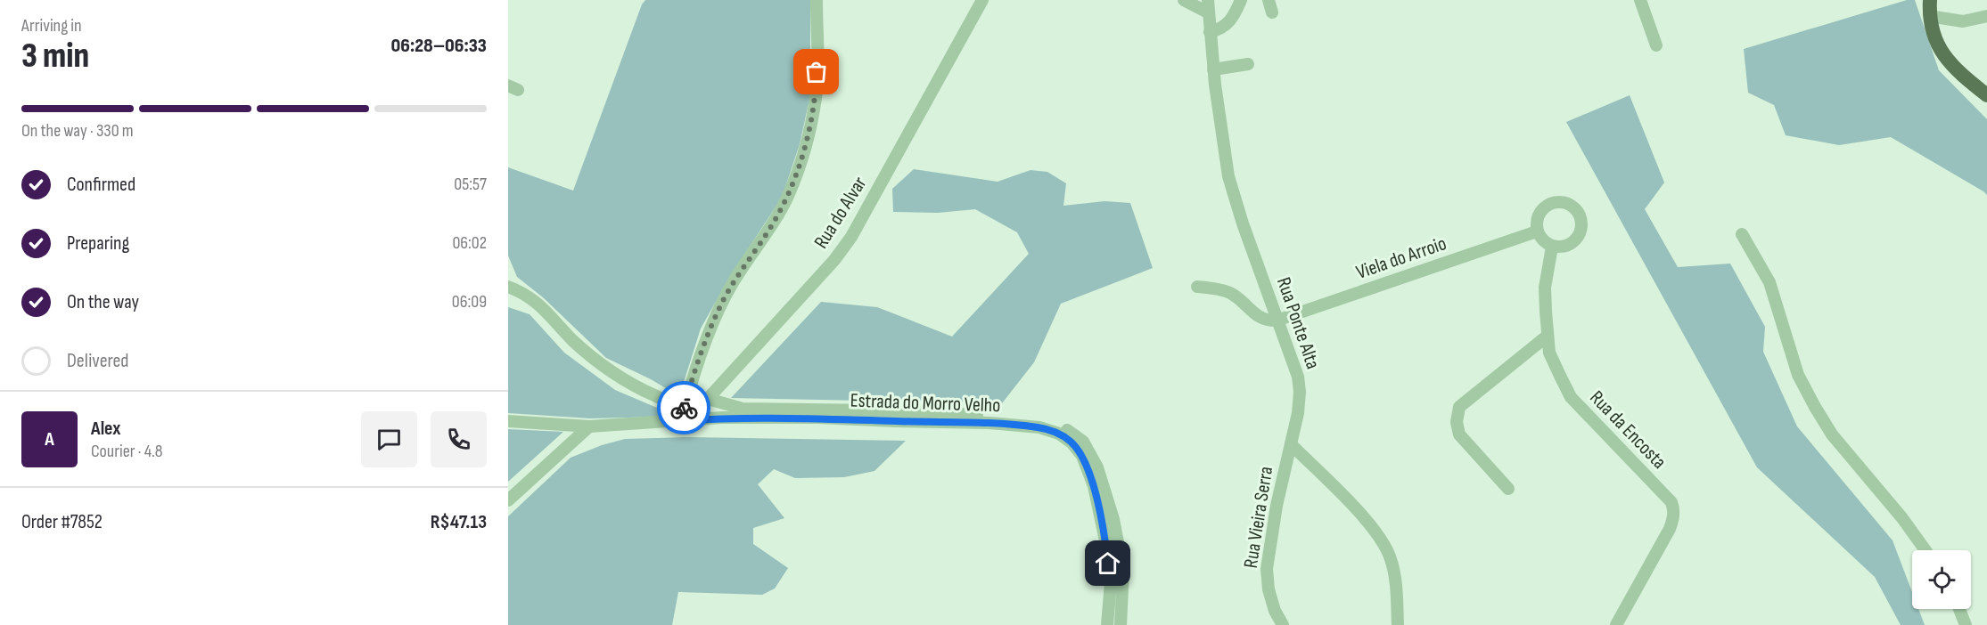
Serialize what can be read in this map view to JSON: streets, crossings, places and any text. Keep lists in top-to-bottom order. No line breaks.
{"streets":{"street":["Rua do Alvar","Viela do Arroio","Rua Ponte Alta","Estrada do Morro Velho","Rua da Encosta","Rua Vieira Serra"]},"crossings":[["Viela do Arroio","Rua Ponte Alta"],["Viela do Arroio","Rua da Encosta"],["Rua Ponte Alta","Rua Vieira Serra"]],"page":{"heading":["3 min","Arriving in","06:28–06:33"],"panel":["Alex","Courier · 4.8","Order #7852","R$47.13"],"bar":"On the way · 330 m","list":[["Confirmed","05:57"],["Preparing","06:02"],["On the way","06:09"],"Delivered"],"round":"A"}}
